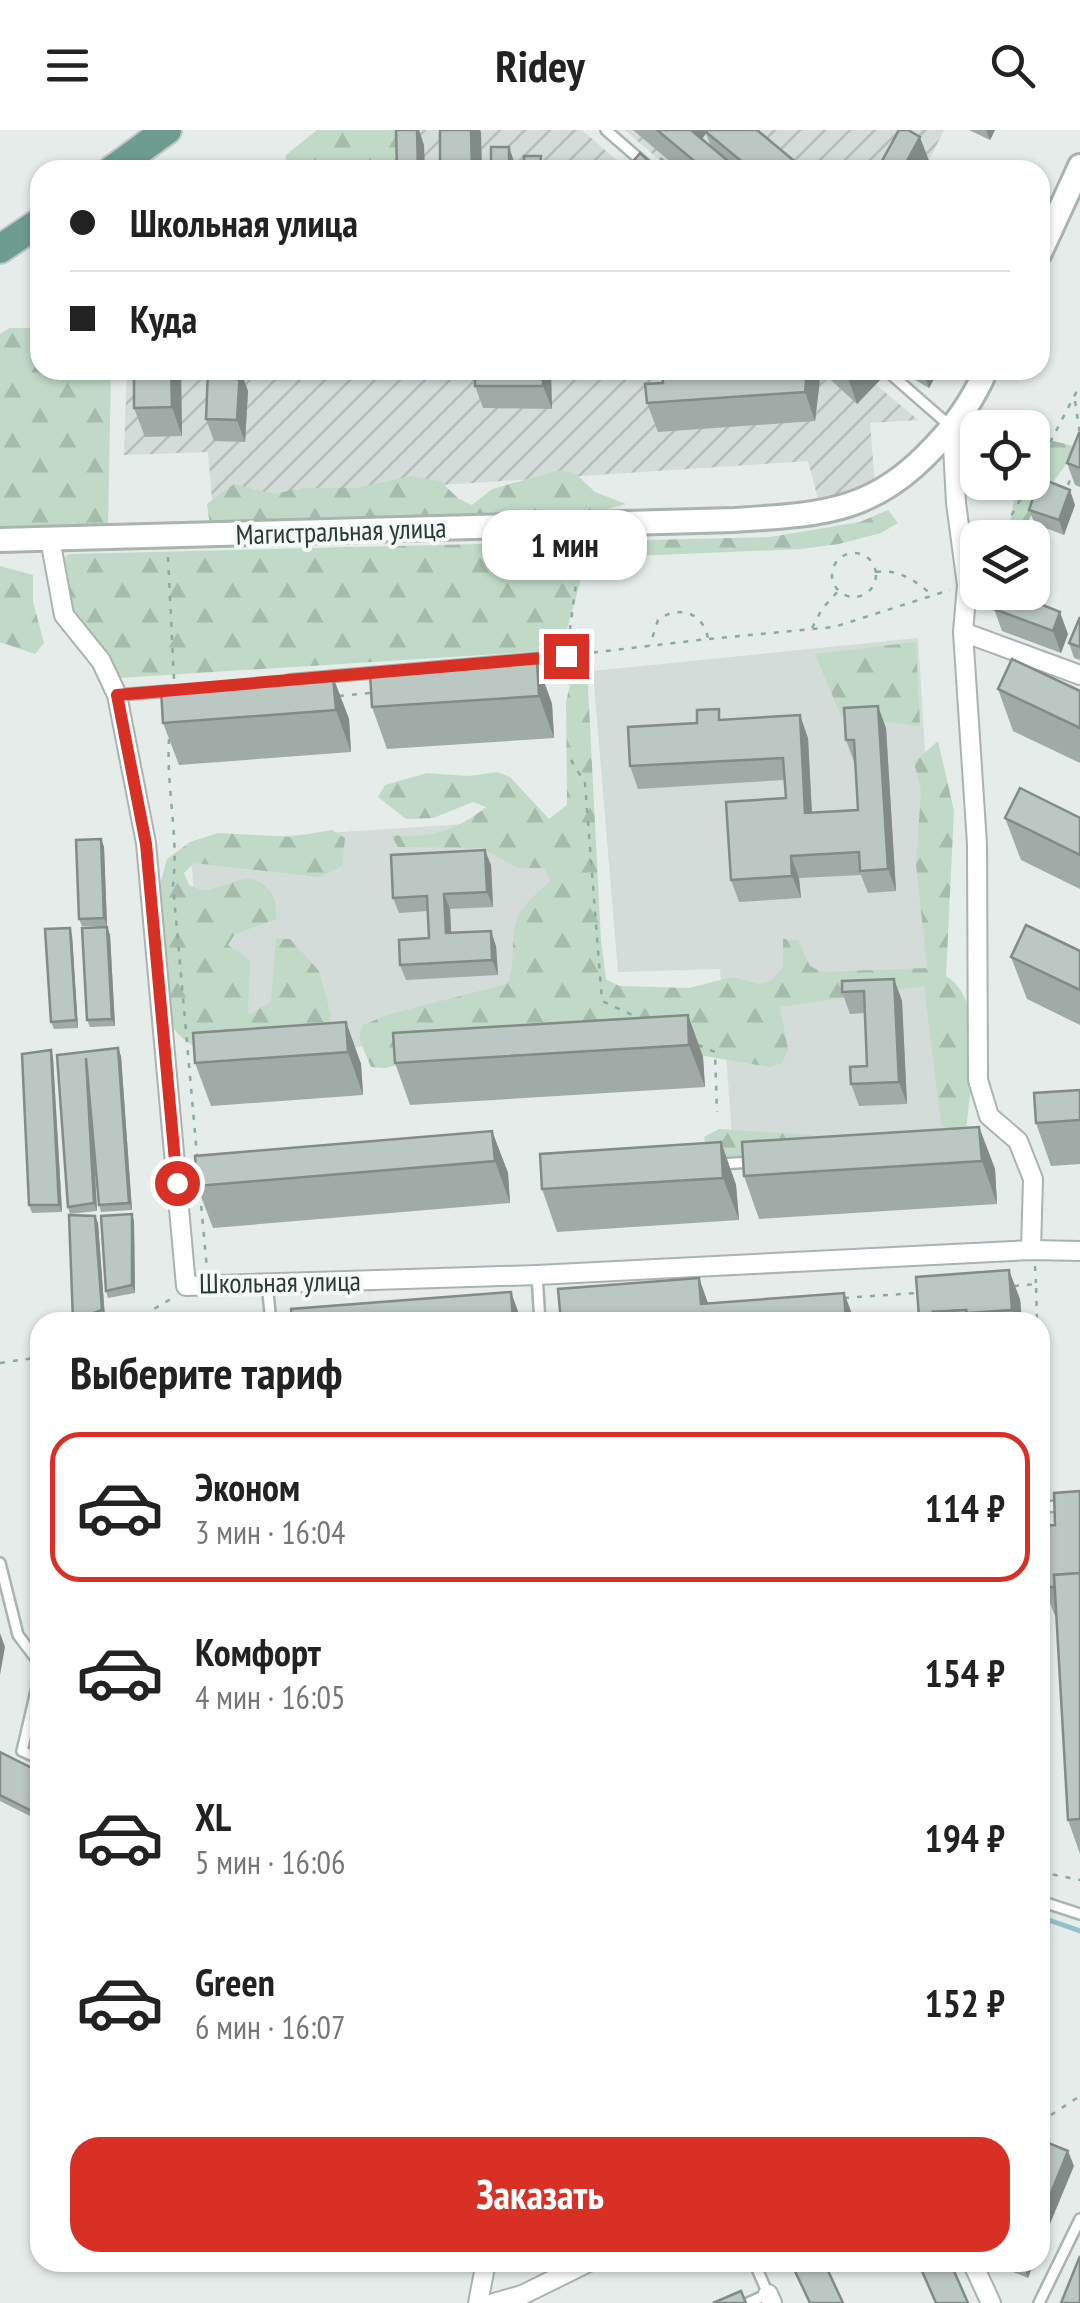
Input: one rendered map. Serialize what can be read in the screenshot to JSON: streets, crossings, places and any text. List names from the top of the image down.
{
  "streets": {
    "street": ["Магистральная улица", "Школьная улица"]
  },
  "crossings": [
    ["Магистральная улица", "Школьная улица"]
  ],
  "page": {
    "header": "Ridey",
    "banner": ["Школьная улица", "Куда"],
    "bubble": "1 мин",
    "heading": "Выберите тариф",
    "list": [
      {
        "name": "Эконом",
        "note": "3 мин · 16:04",
        "value": "114 ₽"
      },
      {
        "name": "Комфорт",
        "note": "4 мин · 16:05",
        "value": "154 ₽"
      },
      {
        "name": "XL",
        "note": "5 мин · 16:06",
        "value": "194 ₽"
      },
      {
        "name": "Green",
        "note": "6 мин · 16:07",
        "value": "152 ₽"
      }
    ],
    "buttons": "Заказать"
  }
}
